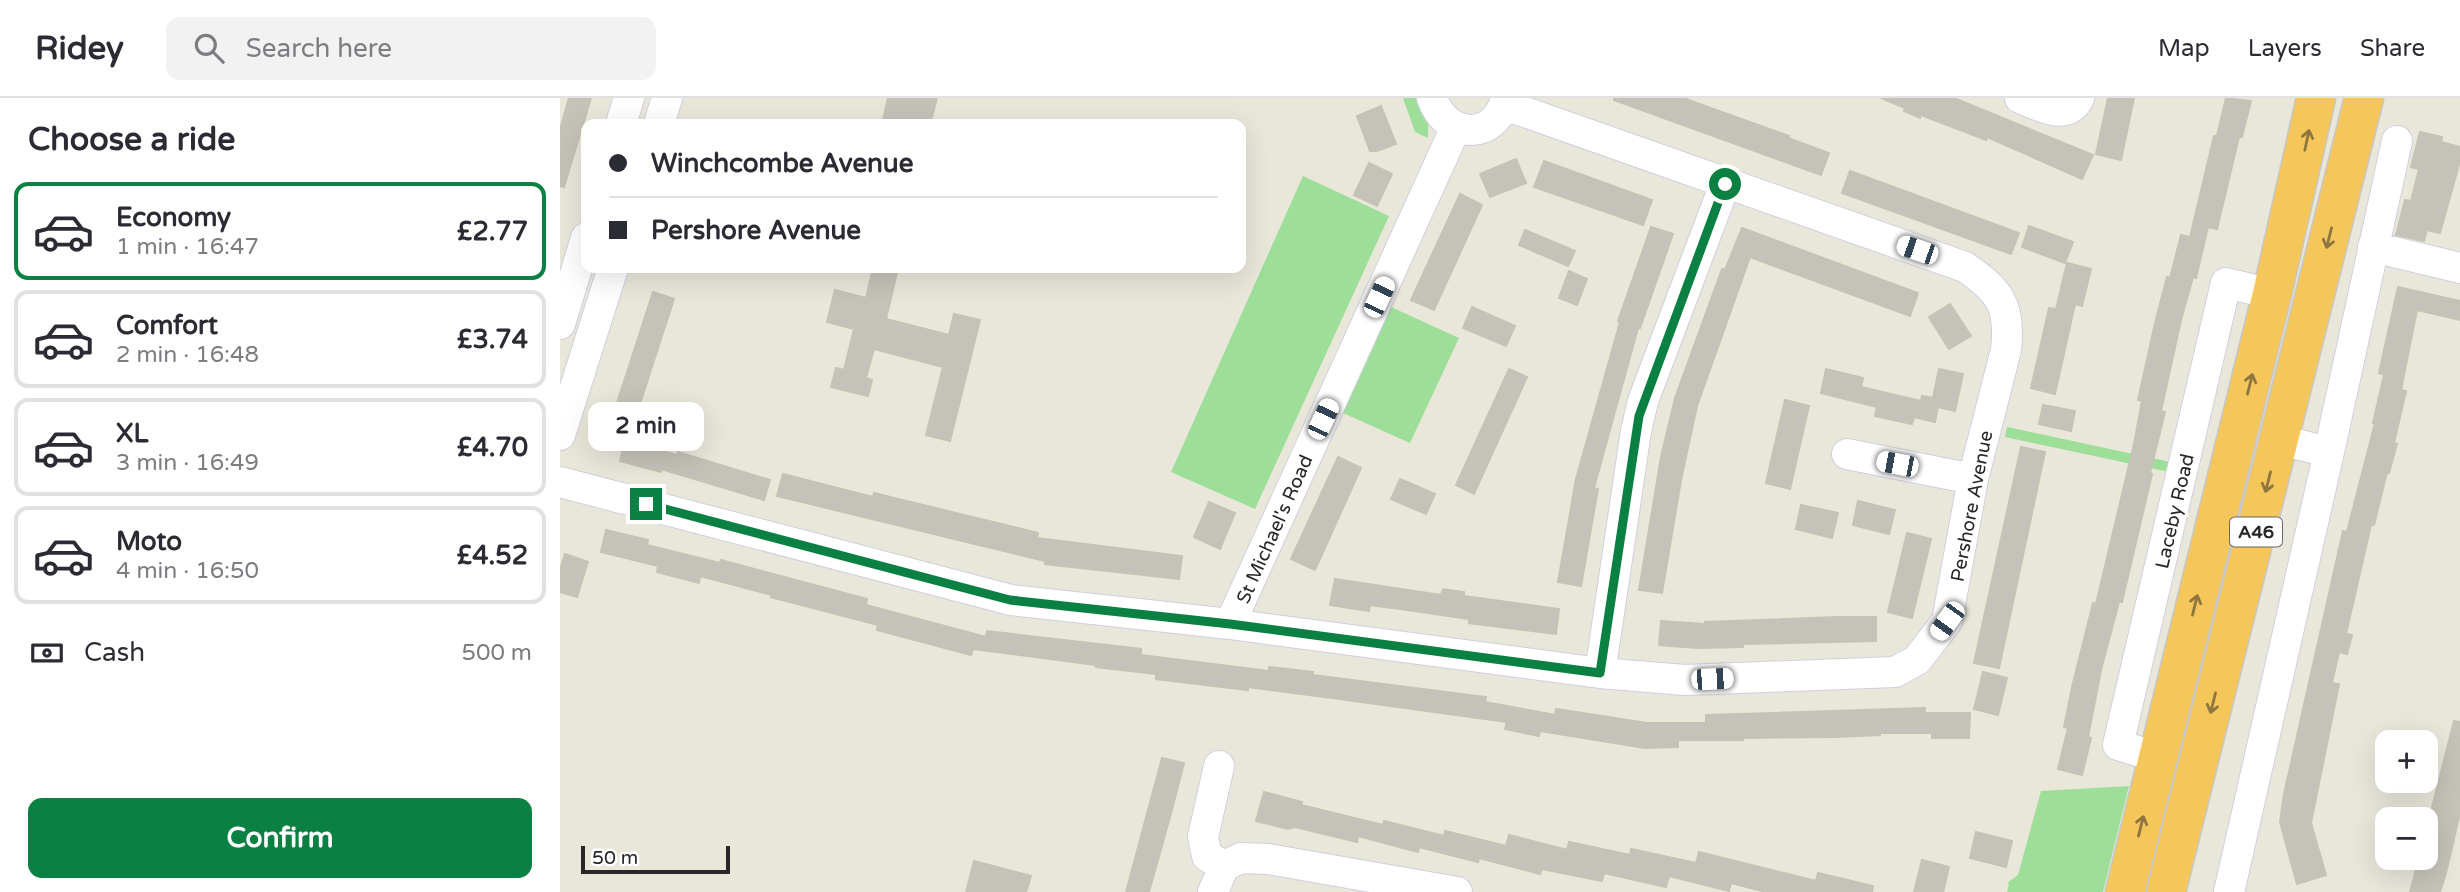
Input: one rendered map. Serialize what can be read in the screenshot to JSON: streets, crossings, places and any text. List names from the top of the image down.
{
  "streets": {
    "highway": ["A46"],
    "street": ["Pershore Avenue", "St Michael's Road"]
  },
  "crossings": [
    ["Pershore Avenue", "St Michael's Road"]
  ],
  "scale_bar": "50 m",
  "page": {
    "header": "Ridey",
    "search": "Search here",
    "nav": ["Map", "Layers", "Share"],
    "heading": "Choose a ride",
    "banner": ["Winchcombe Avenue", "Pershore Avenue"],
    "list": [
      {
        "name": "Economy",
        "note": "1 min · 16:47",
        "value": "£2.77"
      },
      {
        "name": "Comfort",
        "note": "2 min · 16:48",
        "value": "£3.74"
      },
      {
        "name": "XL",
        "note": "3 min · 16:49",
        "value": "£4.70"
      },
      {
        "name": "Moto",
        "note": "4 min · 16:50",
        "value": "£4.52"
      }
    ],
    "bubble": "2 min",
    "pay": ["Cash", "500 m"],
    "map_buttons": ["+", "−"],
    "buttons": "Confirm",
    "scale": "50 m"
  }
}
